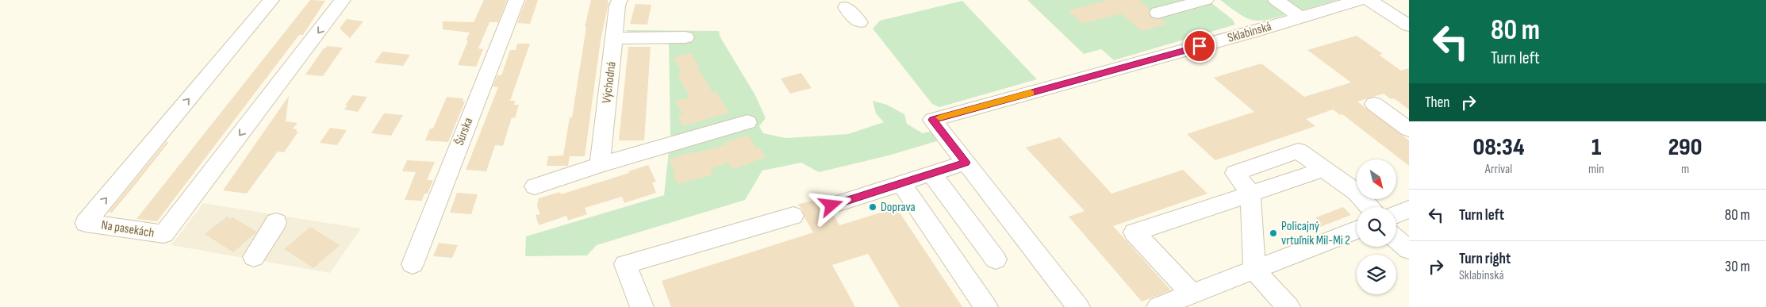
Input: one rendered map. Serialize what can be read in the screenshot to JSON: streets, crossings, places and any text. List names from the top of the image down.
{
  "streets": {
    "street": [
      "Sklabinská",
      "Východná",
      "Šúrska",
      "Na pasekách"
    ]
  },
  "places": ["Doprava", "Policajný vrtuľník Mil-Mi 2"],
  "north": "bottom right",
  "page": {
    "turn": ["80 m", "Turn left"],
    "then": "Then",
    "eta": [
      "08:34",
      "Arrival",
      "1",
      "min",
      "290",
      "m"
    ],
    "list": [
      {
        "name": "Turn left",
        "value": "80 m"
      },
      {
        "name": "Turn right",
        "note": "Sklabinská",
        "value": "30 m"
      }
    ]
  }
}
